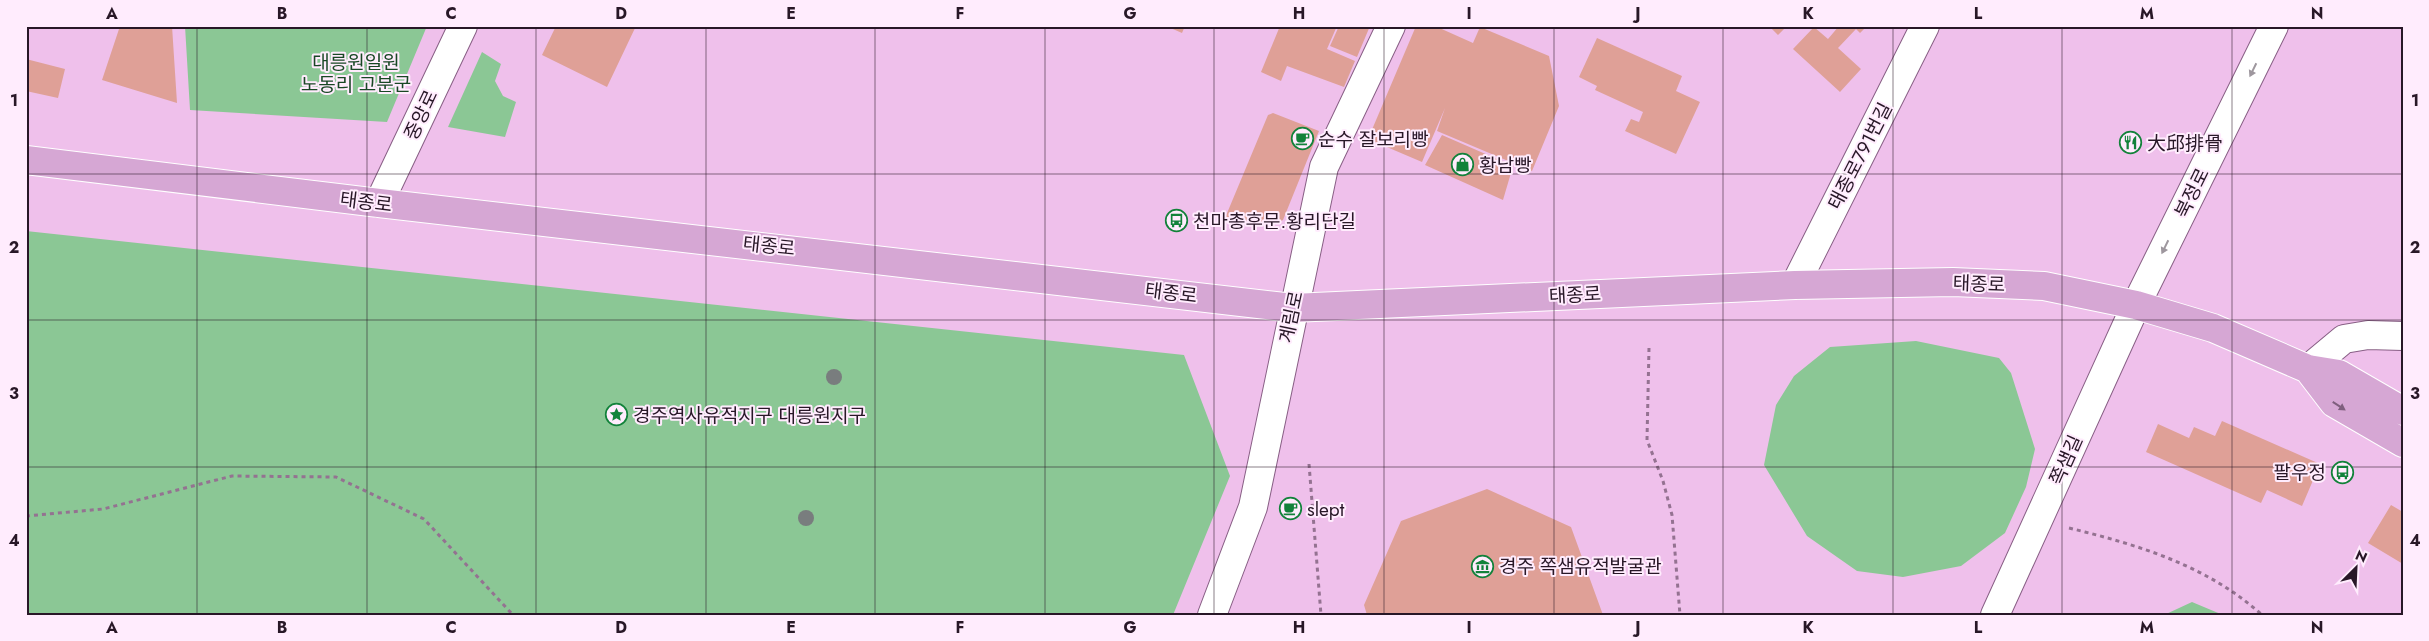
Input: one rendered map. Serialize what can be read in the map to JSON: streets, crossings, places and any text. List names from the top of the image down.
{
  "streets": {
    "main road": ["태종로"],
    "street": [
      "중앙로",
      "태종로791번길",
      "북정로",
      "계림로",
      "쪽샘길"
    ]
  },
  "crossings": [
    ["중앙로", "태종로"],
    ["태종로791번길", "태종로"],
    ["북정로", "태종로"],
    ["북정로", "쪽샘길"],
    ["태종로", "계림로"],
    ["태종로", "쪽샘길"]
  ],
  "one_way": ["북정로"],
  "parks": ["대릉원일원 노동리 고분군"],
  "places": {
    "cafe": ["순수 잘보리빵", "slept"],
    "restaurant": ["大邱排骨"],
    "shop": ["황남빵"],
    "bus stop": ["천마총후문.황리단길", "팔우정"],
    "place": ["경주역사유적지구 대릉원지구"],
    "museum": ["경주 쪽샘유적발굴관"]
  },
  "north": "top right",
  "grid": {
    "columns": [
      "A",
      "B",
      "C",
      "D",
      "E",
      "F",
      "G",
      "H",
      "I",
      "J",
      "K",
      "L",
      "M",
      "N"
    ],
    "rows": [
      "1",
      "2",
      "3",
      "4"
    ]
  }
}
